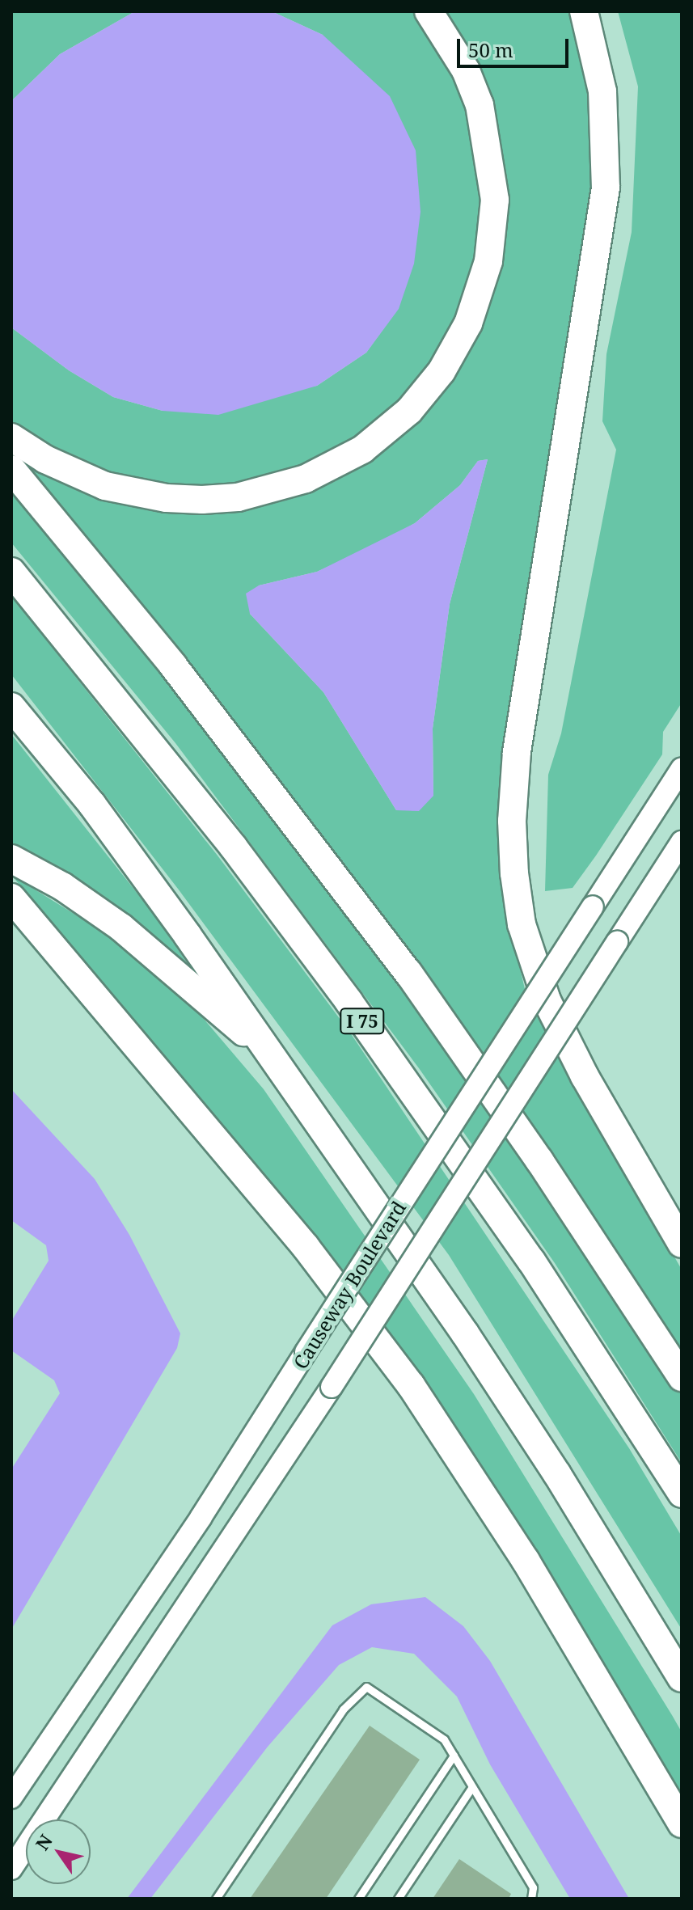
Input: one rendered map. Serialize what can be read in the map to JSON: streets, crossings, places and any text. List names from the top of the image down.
{
  "streets": {
    "highway": ["I 75"],
    "main road": ["Causeway Boulevard"]
  },
  "scale_bar": "50 m",
  "north": "top left"
}
